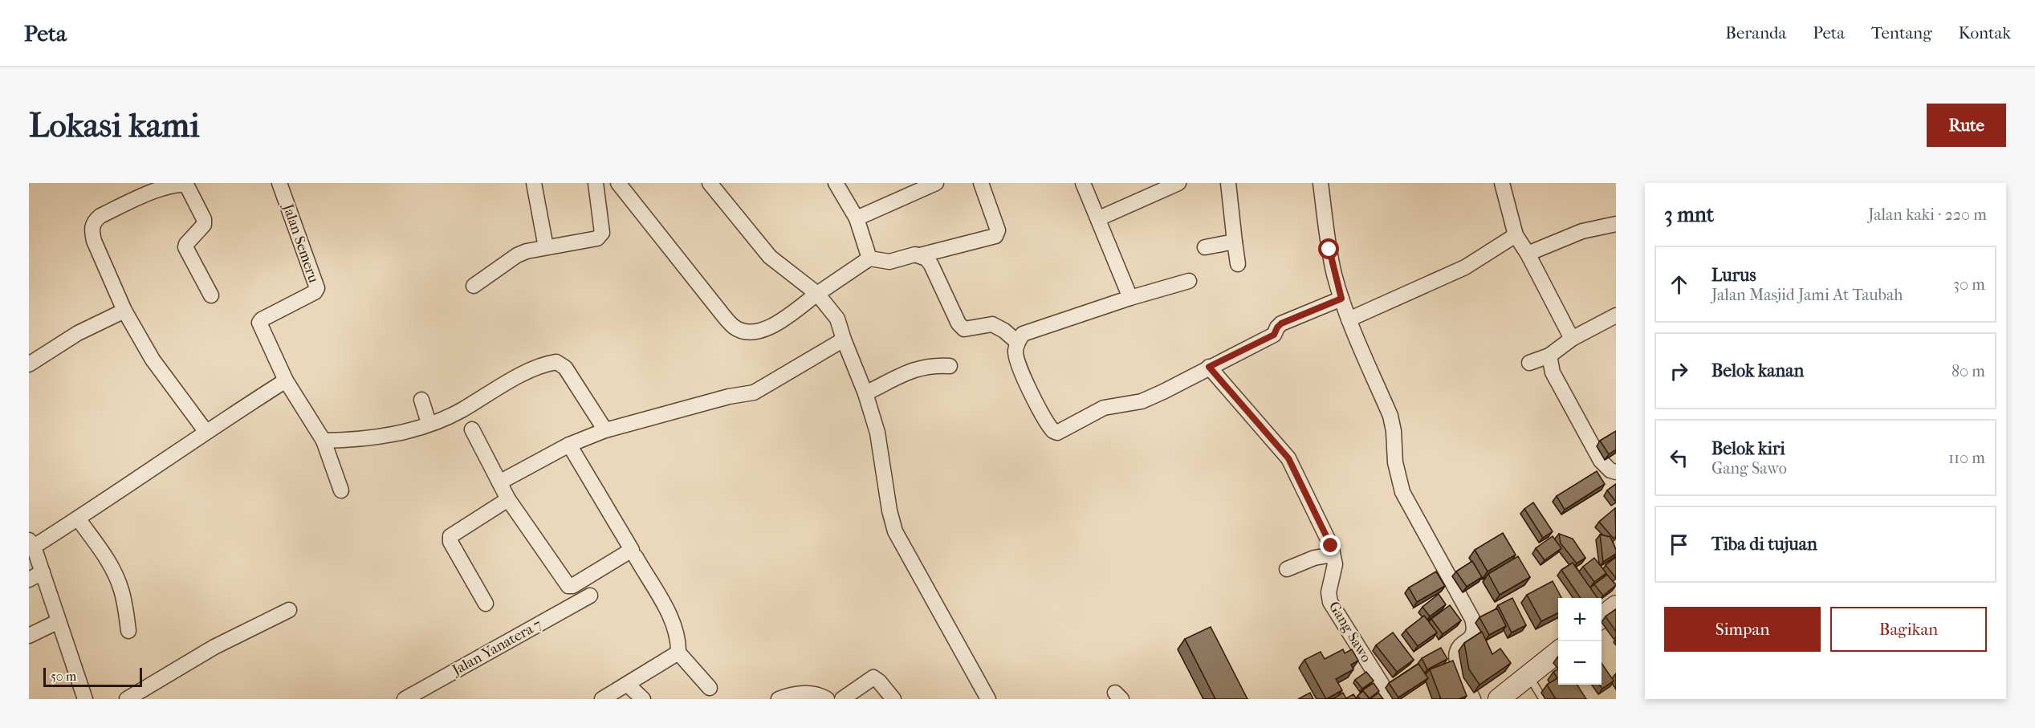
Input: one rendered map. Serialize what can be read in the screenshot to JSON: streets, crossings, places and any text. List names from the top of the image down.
{
  "streets": {
    "street": ["Jalan Semeru", "Gang Sawo", "Jalan Yanatera 7"]
  },
  "scale_bar": "50 m",
  "page": {
    "header": "Peta",
    "nav": [
      "Beranda",
      "Peta",
      "Tentang",
      "Kontak"
    ],
    "buttons": [
      "Rute",
      ["Simpan", "Bagikan"]
    ],
    "title": "Lokasi kami",
    "heading": ["3 mnt", "Jalan kaki · 220 m"],
    "list": [
      ["Lurus", "Jalan Masjid Jami At Taubah", "30 m"],
      ["Belok kanan", "80 m"],
      ["Belok kiri", "Gang Sawo", "110 m"],
      "Tiba di tujuan"
    ],
    "map_buttons": ["+", "−"],
    "scale": "50 m"
  }
}
